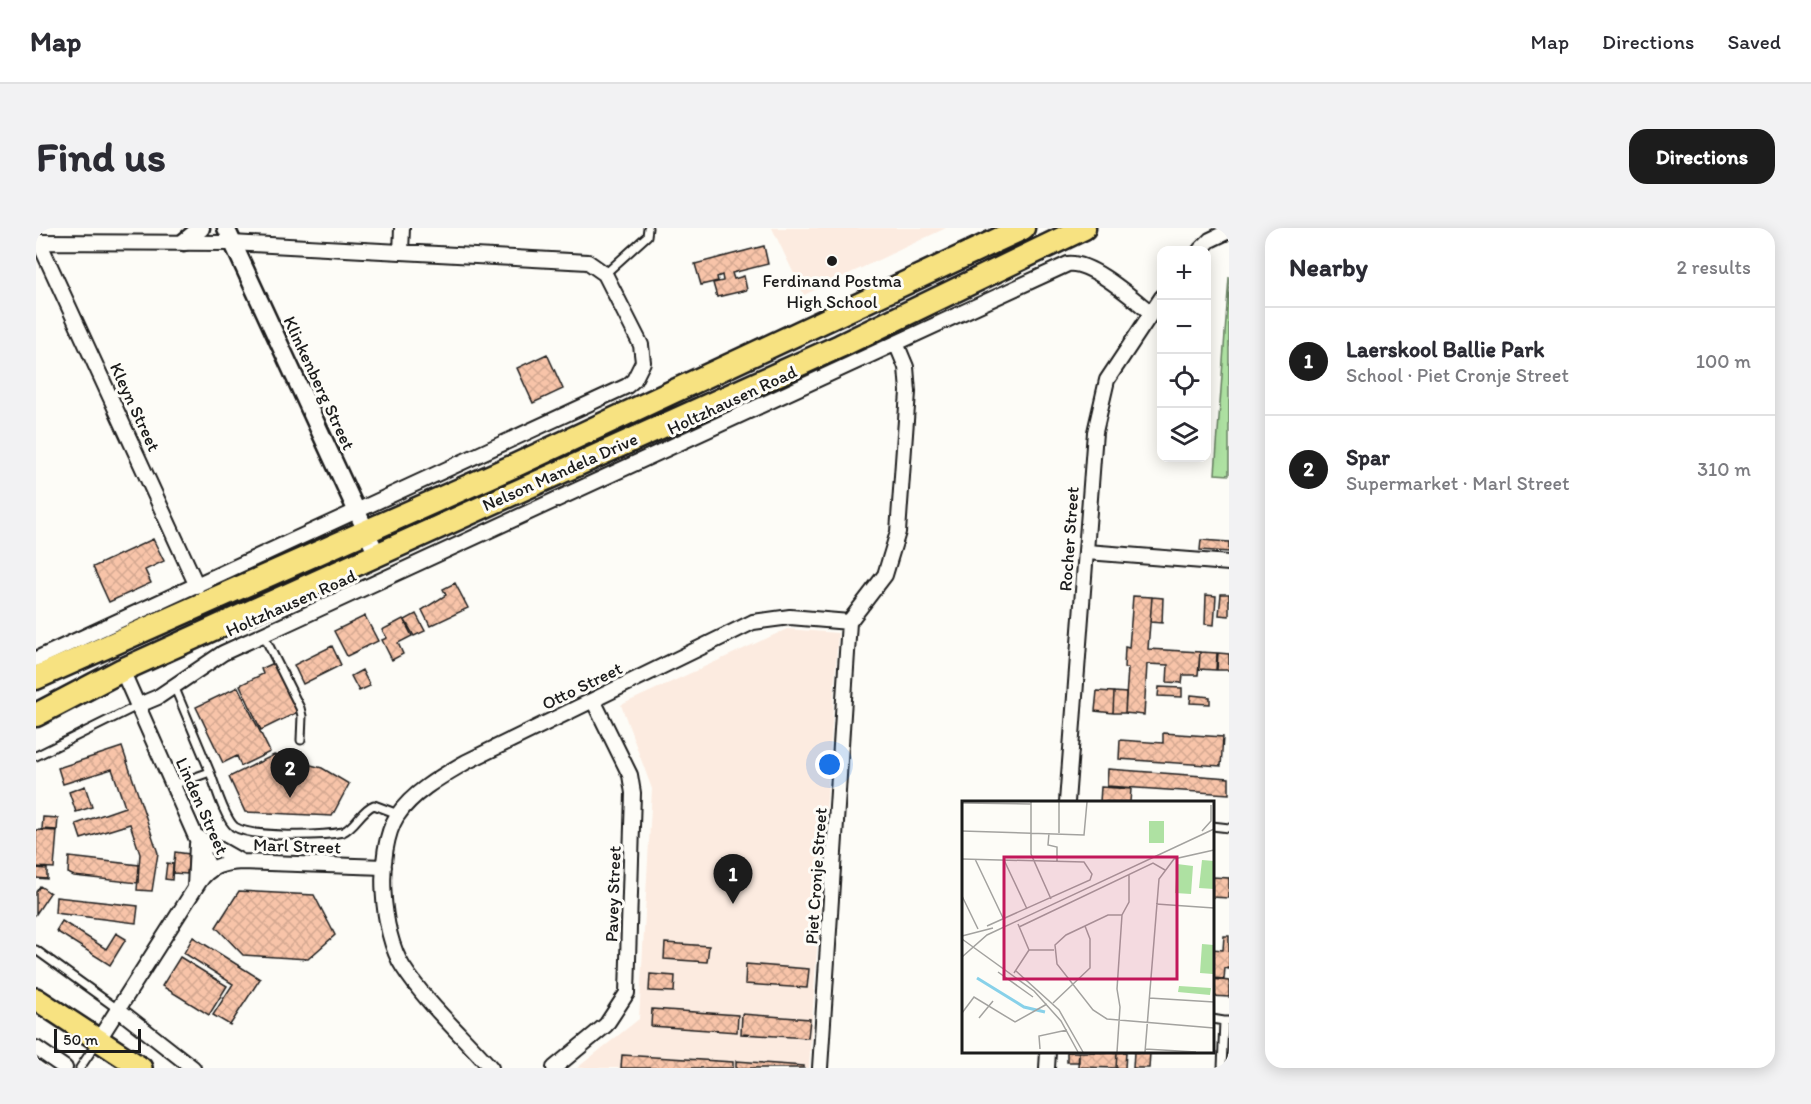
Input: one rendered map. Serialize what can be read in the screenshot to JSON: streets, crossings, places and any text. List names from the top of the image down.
{
  "streets": {
    "highway": ["Nelson Mandela Drive"],
    "street": [
      "Klinkenberg Street",
      "Holtzhausen Road",
      "Kleyn Street",
      "Rocher Street",
      "Otto Street",
      "Linden Street",
      "Marl Street",
      "Piet Cronje Street",
      "Pavey Street"
    ]
  },
  "crossings": [
    ["Klinkenberg Street", "Nelson Mandela Drive"],
    ["Holtzhausen Road", "Rocher Street"],
    ["Holtzhausen Road", "Linden Street"],
    ["Nelson Mandela Drive", "Linden Street"],
    ["Otto Street", "Marl Street"],
    ["Otto Street", "Piet Cronje Street"],
    ["Otto Street", "Pavey Street"],
    ["Linden Street", "Marl Street"]
  ],
  "places": ["Ferdinand Postma High School"],
  "scale_bar": "50 m",
  "page": {
    "header": "Map",
    "nav": ["Map", "Directions", "Saved"],
    "buttons": "Directions",
    "title": "Find us",
    "heading": ["Nearby", "2 results"],
    "map_buttons": ["+", "−"],
    "list": [
      {
        "mark": "1",
        "name": "Laerskool Ballie Park",
        "note": "School · Piet Cronje Street",
        "value": "100 m"
      },
      {
        "mark": "2",
        "name": "Spar",
        "note": "Supermarket · Marl Street",
        "value": "310 m"
      }
    ],
    "pins": ["2", "1"],
    "scale": "50 m"
  }
}
